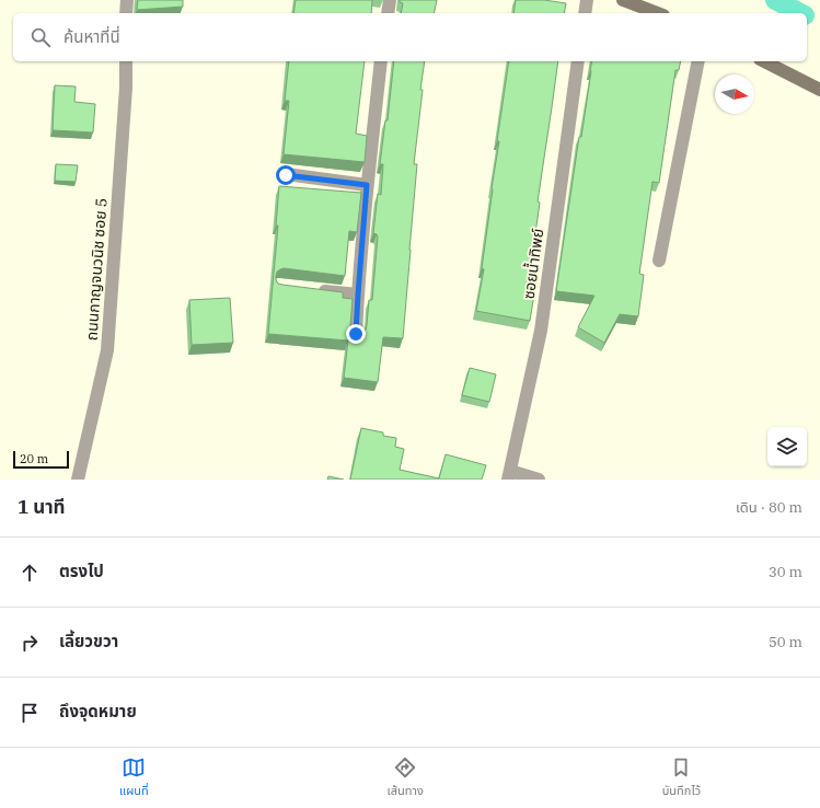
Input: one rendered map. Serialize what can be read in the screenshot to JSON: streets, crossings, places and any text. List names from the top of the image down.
{
  "streets": {
    "street": ["ซอยน้ำทิพย์", "ถนนกาญจนวนิช ซอย 5"]
  },
  "scale_bar": "20 m",
  "north": "right",
  "page": {
    "search": "ค้นหาที่นี่",
    "scale": "20 m",
    "heading": ["1 นาที", "เดิน · 80 m"],
    "list": [
      ["ตรงไป", "30 m"],
      ["เลี้ยวขวา", "50 m"],
      "ถึงจุดหมาย"
    ],
    "nav": ["แผนที่", "เส้นทาง", "บันทึกไว้"]
  }
}
